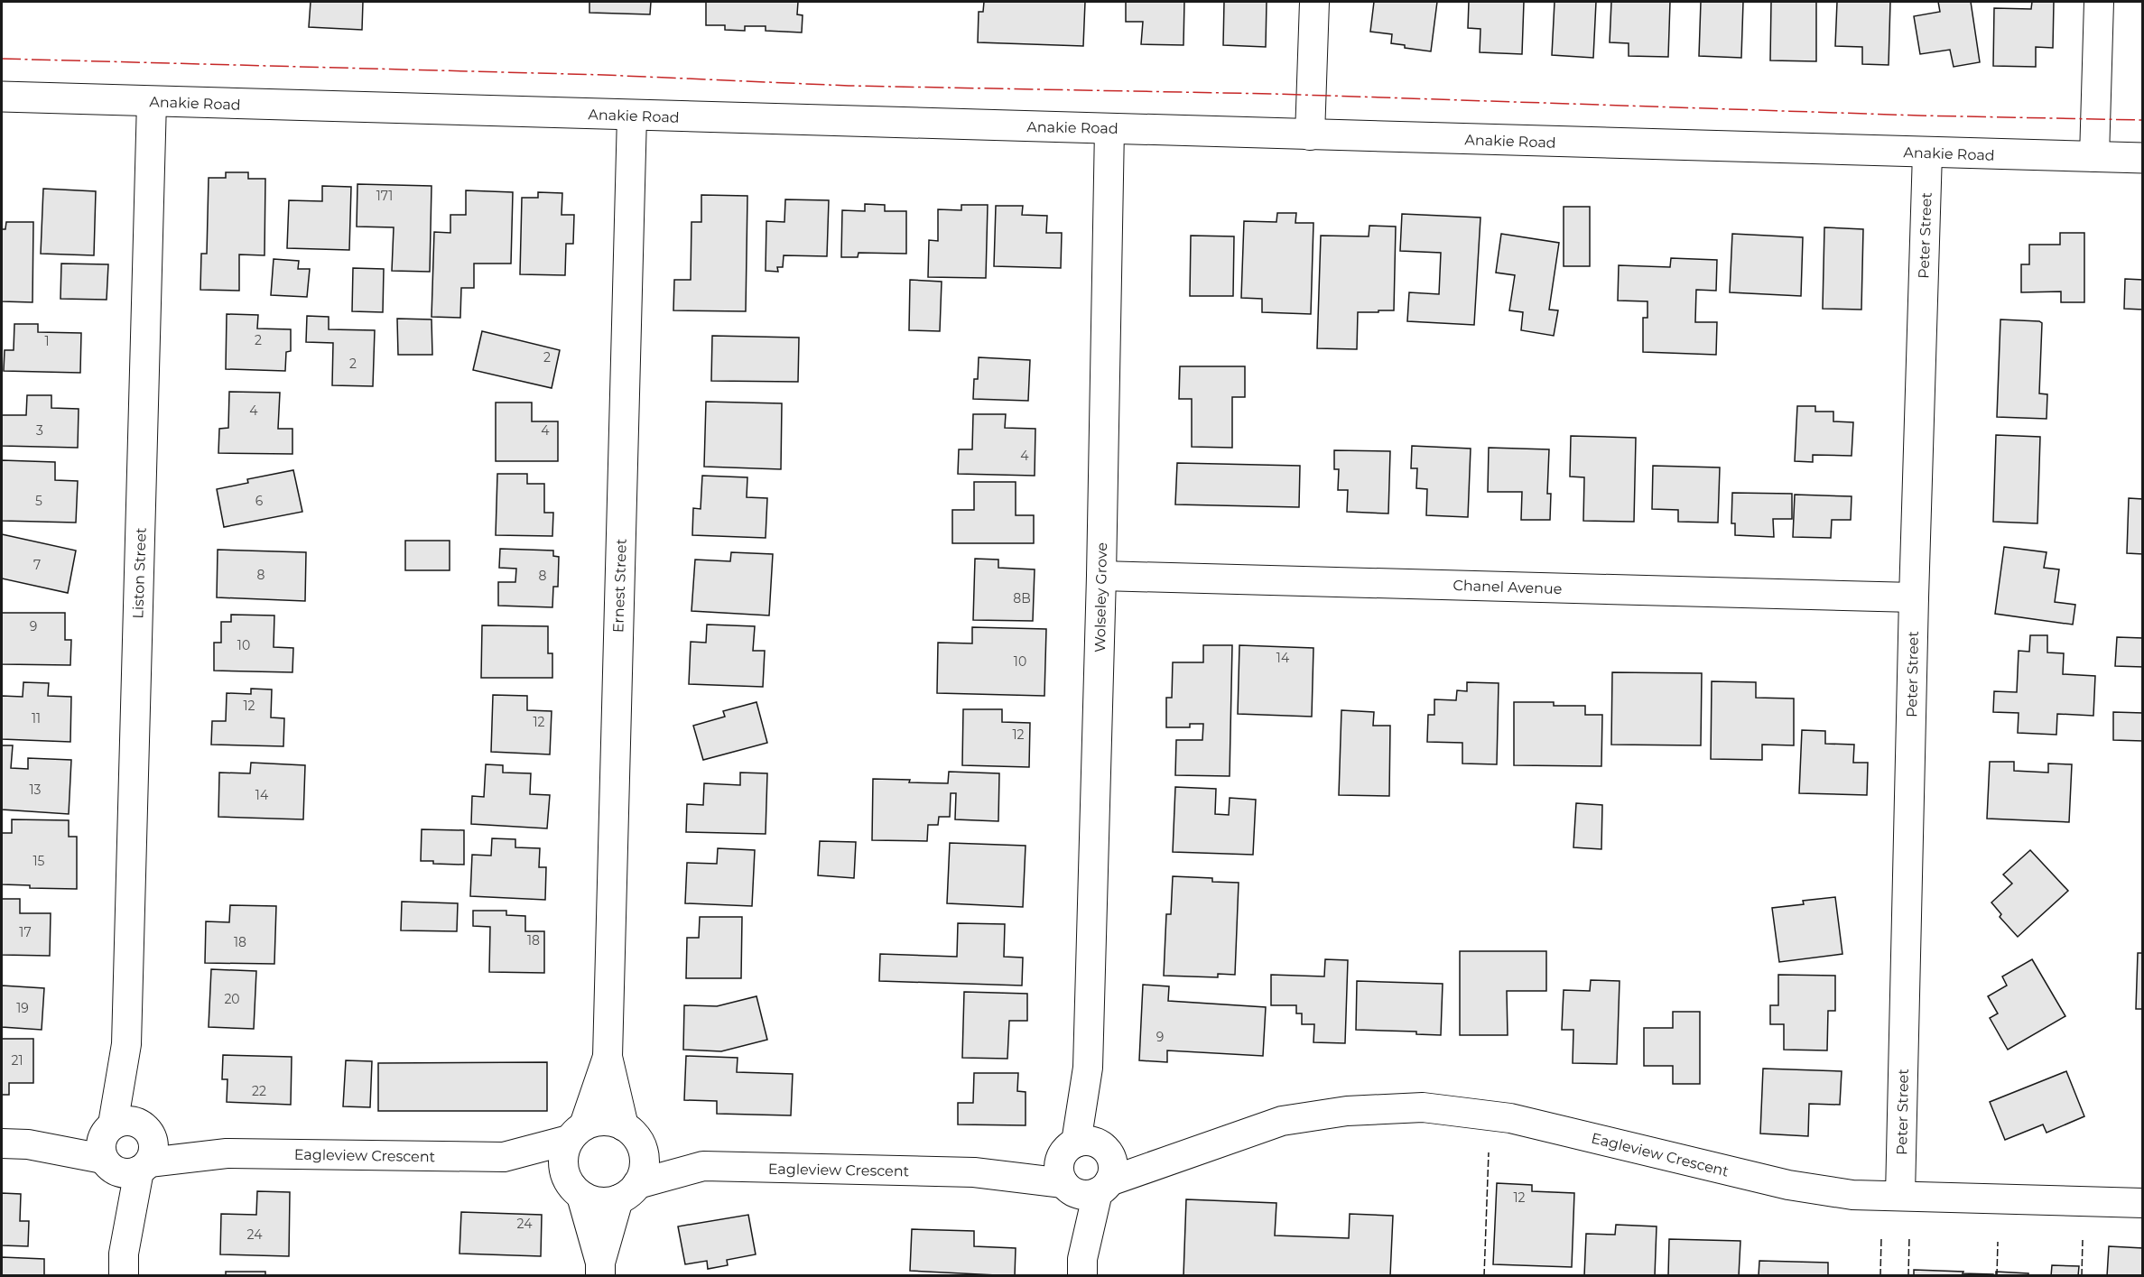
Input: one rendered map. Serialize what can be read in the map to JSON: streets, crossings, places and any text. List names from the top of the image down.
{
  "streets": {
    "main road": ["Anakie Road"],
    "street": [
      "Peter Street",
      "Liston Street",
      "Ernest Street",
      "Chanel Avenue",
      "Wolseley Grove",
      "Eagleview Crescent"
    ]
  },
  "crossings": [
    ["Anakie Road", "Peter Street"],
    ["Anakie Road", "Liston Street"],
    ["Anakie Road", "Ernest Street"],
    ["Anakie Road", "Wolseley Grove"],
    ["Peter Street", "Chanel Avenue"],
    ["Peter Street", "Eagleview Crescent"],
    ["Liston Street", "Eagleview Crescent"],
    ["Ernest Street", "Eagleview Crescent"],
    ["Chanel Avenue", "Wolseley Grove"],
    ["Wolseley Grove", "Eagleview Crescent"]
  ],
  "house_numbers": [
    "171",
    "2",
    "1",
    "2",
    "2",
    "4",
    "3",
    "4",
    "4",
    "5",
    "6",
    "7",
    "8",
    "8",
    "8B",
    "9",
    "10",
    "14",
    "10",
    "12",
    "11",
    "12",
    "12",
    "13",
    "14",
    "15",
    "17",
    "18",
    "18",
    "20",
    "19",
    "9",
    "21",
    "22",
    "12",
    "24",
    "24"
  ]
}
